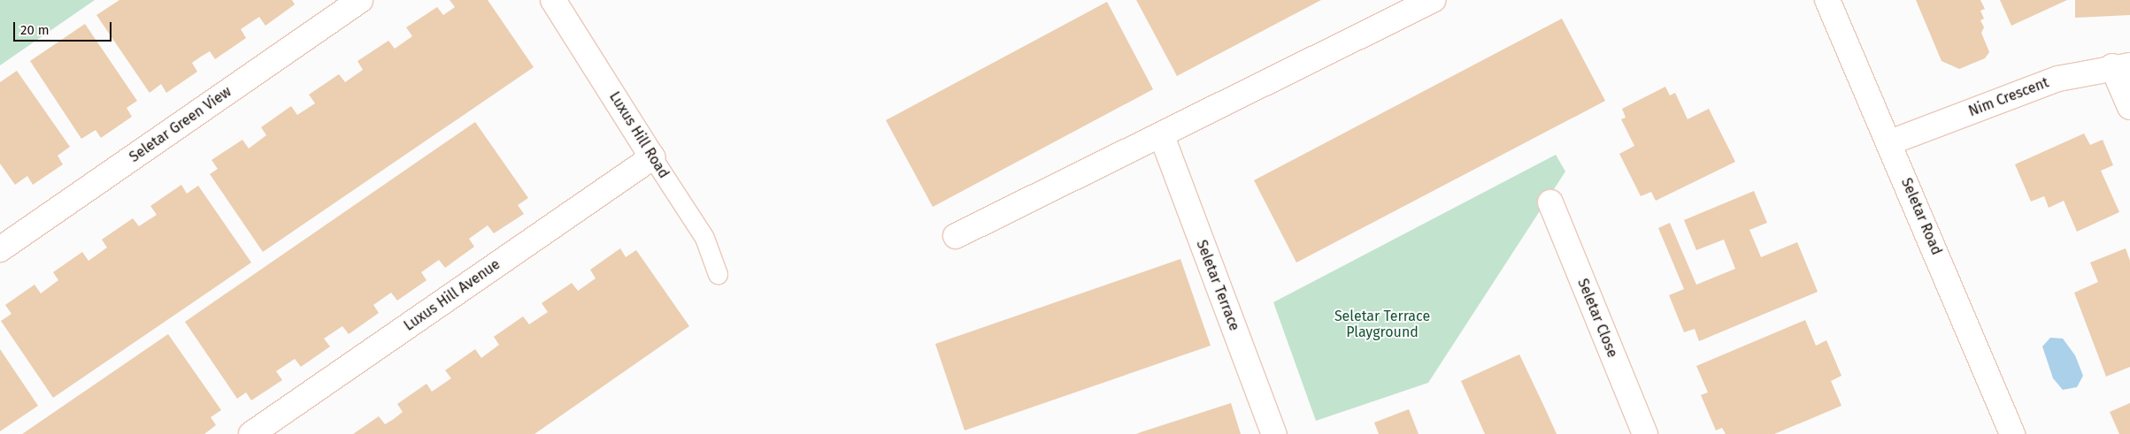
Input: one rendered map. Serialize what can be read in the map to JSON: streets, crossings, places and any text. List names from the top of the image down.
{
  "streets": {
    "street": [
      "Nim Crescent",
      "Seletar Green View",
      "Luxus Hill Road",
      "Seletar Road",
      "Seletar Terrace",
      "Luxus Hill Avenue",
      "Seletar Close"
    ]
  },
  "crossings": [
    ["Nim Crescent", "Seletar Road"],
    ["Luxus Hill Road", "Luxus Hill Avenue"]
  ],
  "parks": ["Seletar Terrace Playground"],
  "scale_bar": "20 m"
}
